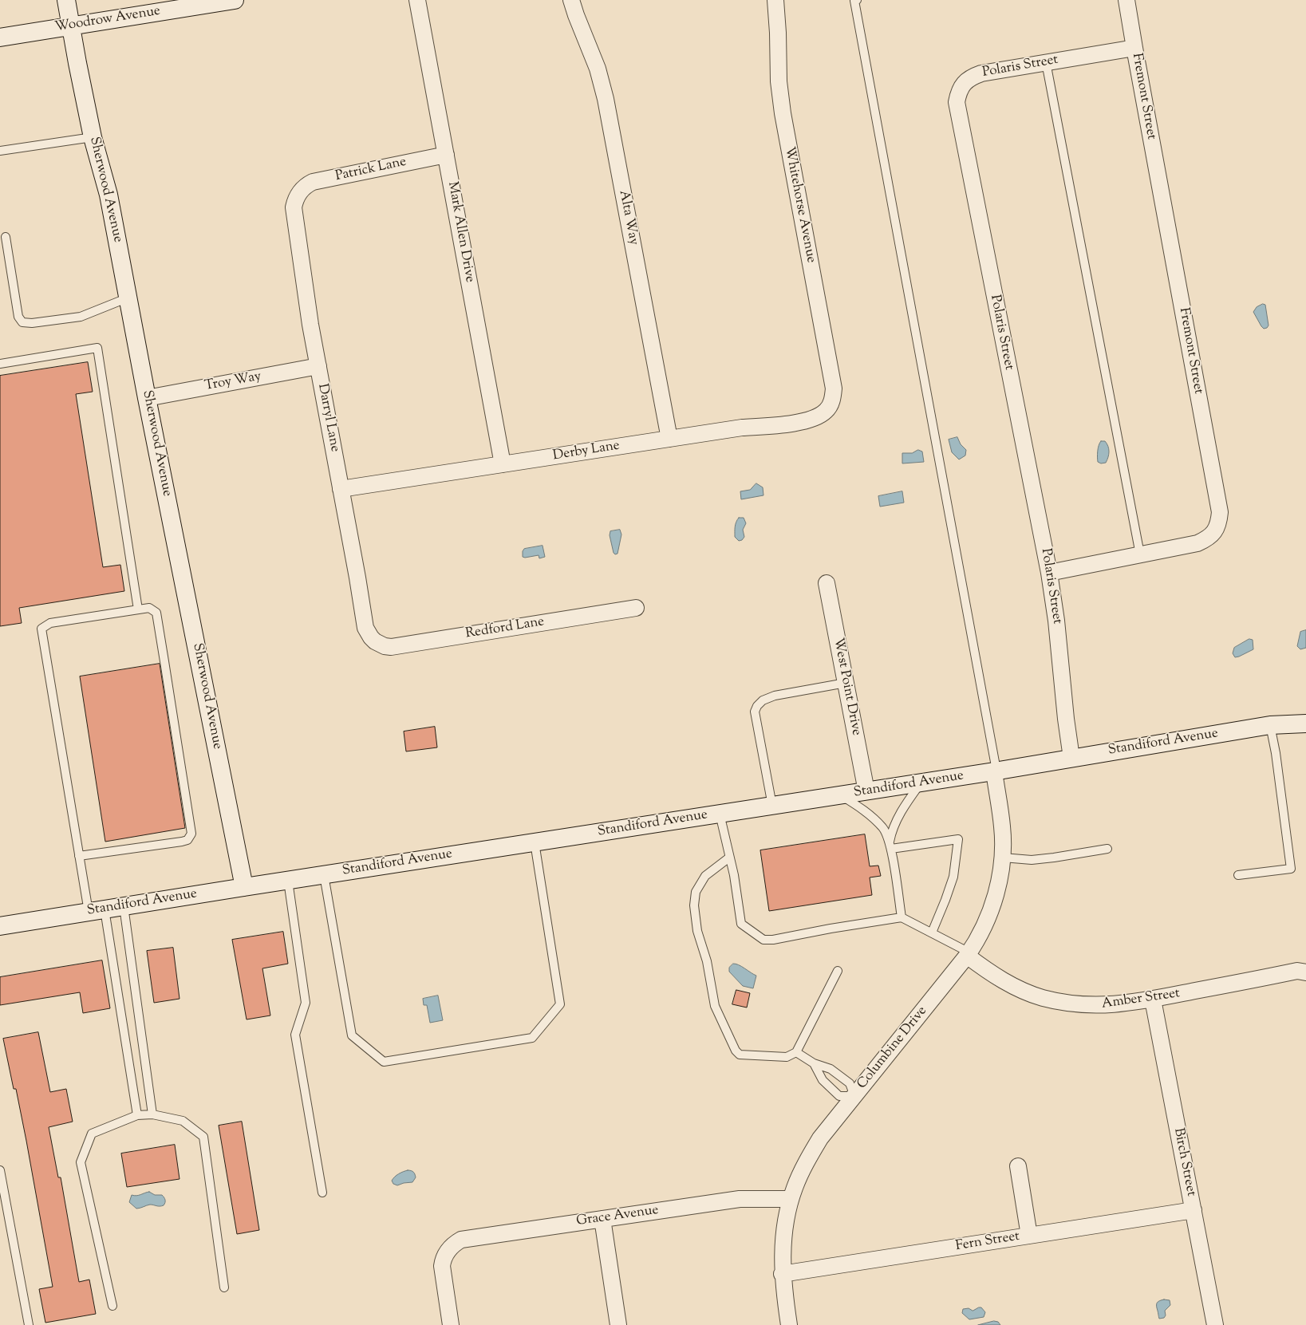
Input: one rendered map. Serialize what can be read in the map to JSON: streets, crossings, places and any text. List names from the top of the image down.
{
  "streets": {
    "main road": ["Woodrow Avenue", "Sherwood Avenue", "Standiford Avenue"],
    "street": [
      "Polaris Street",
      "Fremont Street",
      "Patrick Lane",
      "Whitehorse Avenue",
      "Alta Way",
      "Mark Allen Drive",
      "Troy Way",
      "Darryl Lane",
      "Derby Lane",
      "Redford Lane",
      "West Point Drive",
      "Amber Street",
      "Columbine Drive",
      "Birch Street",
      "Grace Avenue",
      "Fern Street"
    ]
  },
  "crossings": [
    ["Woodrow Avenue", "Sherwood Avenue"],
    ["Polaris Street", "Fremont Street"],
    ["Polaris Street", "Standiford Avenue"],
    ["Patrick Lane", "Mark Allen Drive"],
    ["Patrick Lane", "Darryl Lane"],
    ["Sherwood Avenue", "Troy Way"],
    ["Sherwood Avenue", "Standiford Avenue"],
    ["Whitehorse Avenue", "Derby Lane"],
    ["Alta Way", "Derby Lane"],
    ["Mark Allen Drive", "Derby Lane"],
    ["Troy Way", "Darryl Lane"],
    ["Darryl Lane", "Derby Lane"],
    ["Darryl Lane", "Redford Lane"],
    ["West Point Drive", "Standiford Avenue"],
    ["Standiford Avenue", "Columbine Drive"],
    ["Amber Street", "Columbine Drive"],
    ["Amber Street", "Birch Street"],
    ["Columbine Drive", "Grace Avenue"],
    ["Columbine Drive", "Fern Street"],
    ["Birch Street", "Fern Street"]
  ]
}
